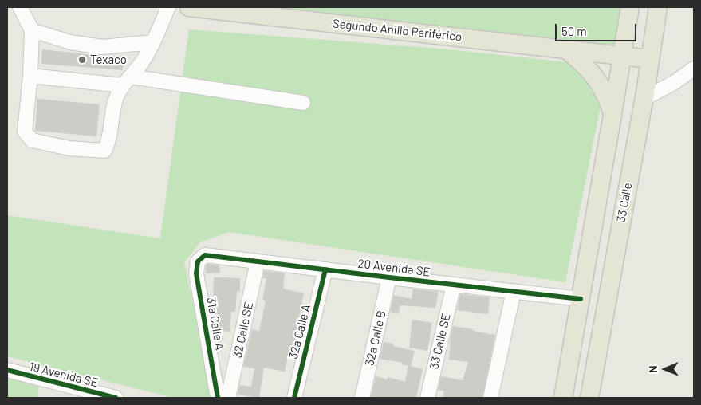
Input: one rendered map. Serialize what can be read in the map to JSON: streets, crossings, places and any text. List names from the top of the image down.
{
  "streets": {
    "main road": ["Segundo Anillo Periférico", "33 Calle"],
    "street": [
      "20 Avenida SE",
      "31a Calle A",
      "32 Calle SE",
      "32a Calle A",
      "32a Calle B",
      "33 Calle SE",
      "19 Avenida SE"
    ]
  },
  "crossings": [
    ["Segundo Anillo Periférico", "33 Calle"],
    ["20 Avenida SE", "31a Calle A"],
    ["20 Avenida SE", "32 Calle SE"],
    ["20 Avenida SE", "32a Calle A"],
    ["20 Avenida SE", "32a Calle B"],
    ["20 Avenida SE", "33 Calle SE"]
  ],
  "places": ["Texaco"],
  "scale_bar": "50 m",
  "north": "left"
}
